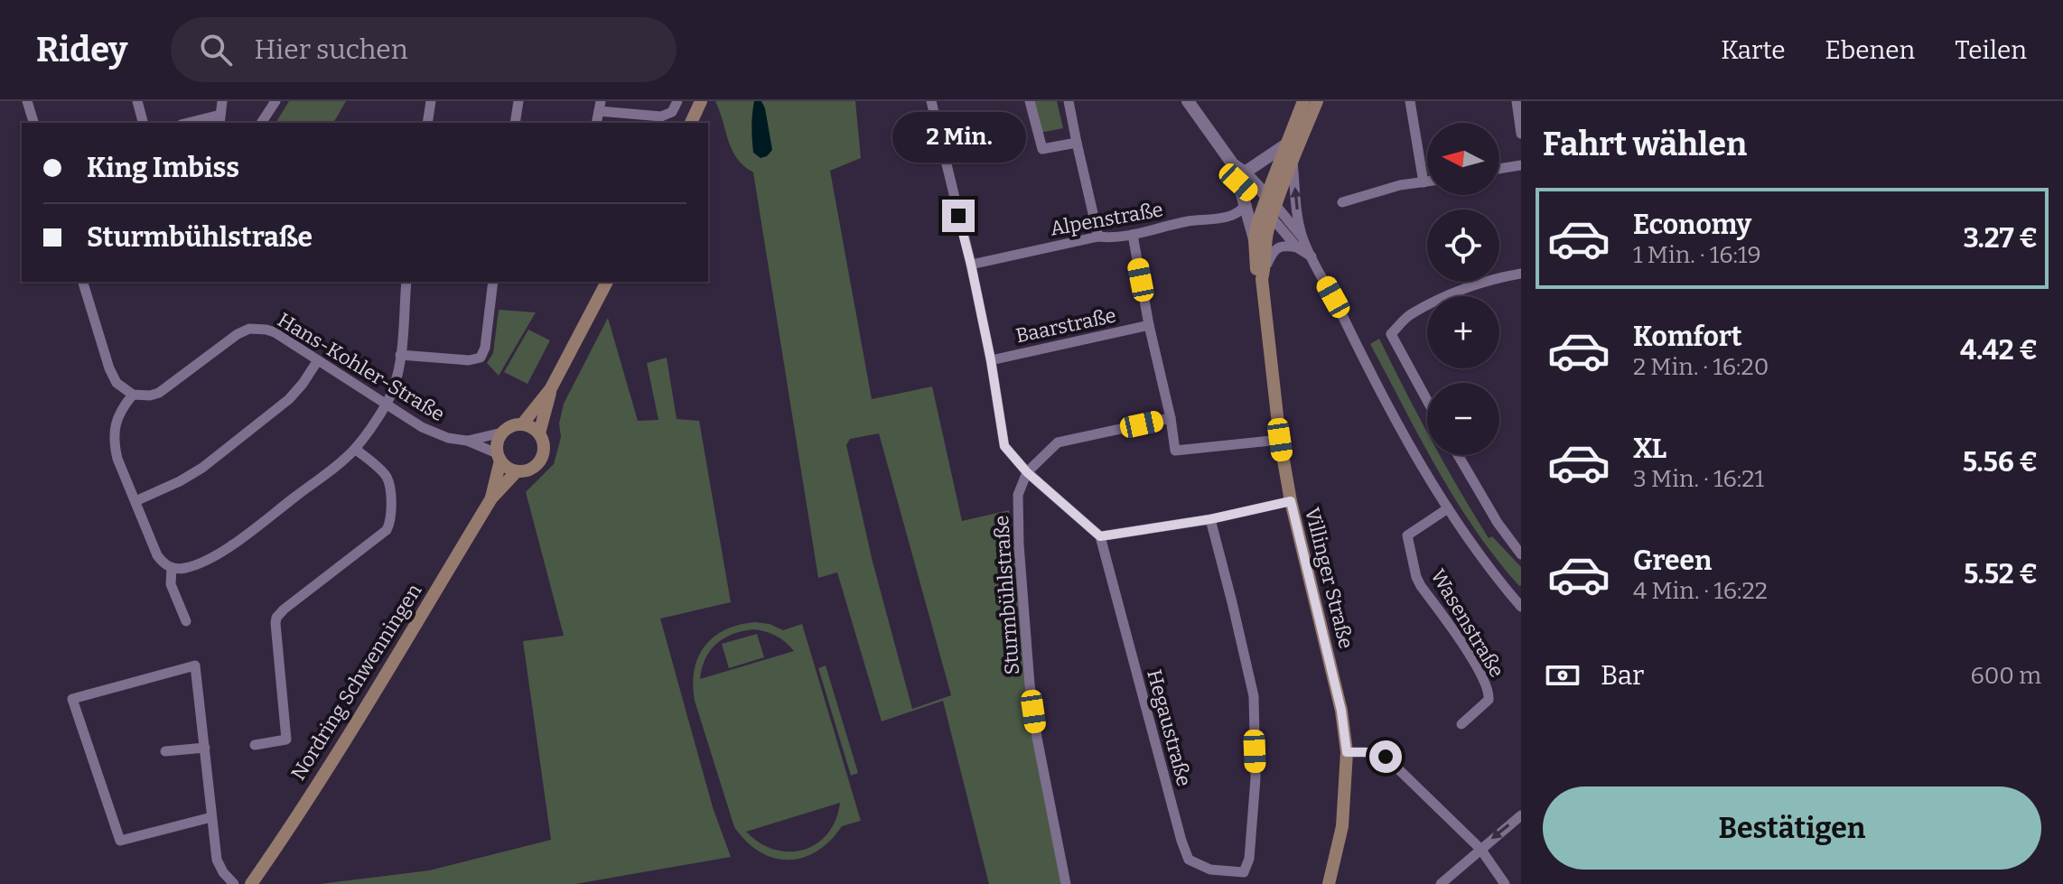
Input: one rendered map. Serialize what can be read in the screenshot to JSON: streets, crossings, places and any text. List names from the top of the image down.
{
  "streets": {
    "main road": ["Villinger Straße", "Nordring Schwenningen"],
    "street": [
      "Alpenstraße",
      "Baarstraße",
      "Hans-Kohler-Straße",
      "Sturmbühlstraße",
      "Wasenstraße",
      "Hegaustraße"
    ]
  },
  "crossings": [
    ["Hans-Kohler-Straße", "Nordring Schwenningen"]
  ],
  "north": "left",
  "page": {
    "header": "Ridey",
    "search": "Hier suchen",
    "nav": ["Karte", "Ebenen", "Teilen"],
    "heading": "Fahrt wählen",
    "bubble": "2 Min.",
    "map_buttons": ["+", "−"],
    "banner": ["King Imbiss", "Sturmbühlstraße"],
    "list": [
      {
        "name": "Economy",
        "note": "1 Min. · 16:19",
        "value": "3.27 €"
      },
      {
        "name": "Komfort",
        "note": "2 Min. · 16:20",
        "value": "4.42 €"
      },
      {
        "name": "XL",
        "note": "3 Min. · 16:21",
        "value": "5.56 €"
      },
      {
        "name": "Green",
        "note": "4 Min. · 16:22",
        "value": "5.52 €"
      }
    ],
    "pay": ["Bar", "600 m"],
    "buttons": "Bestätigen"
  }
}
